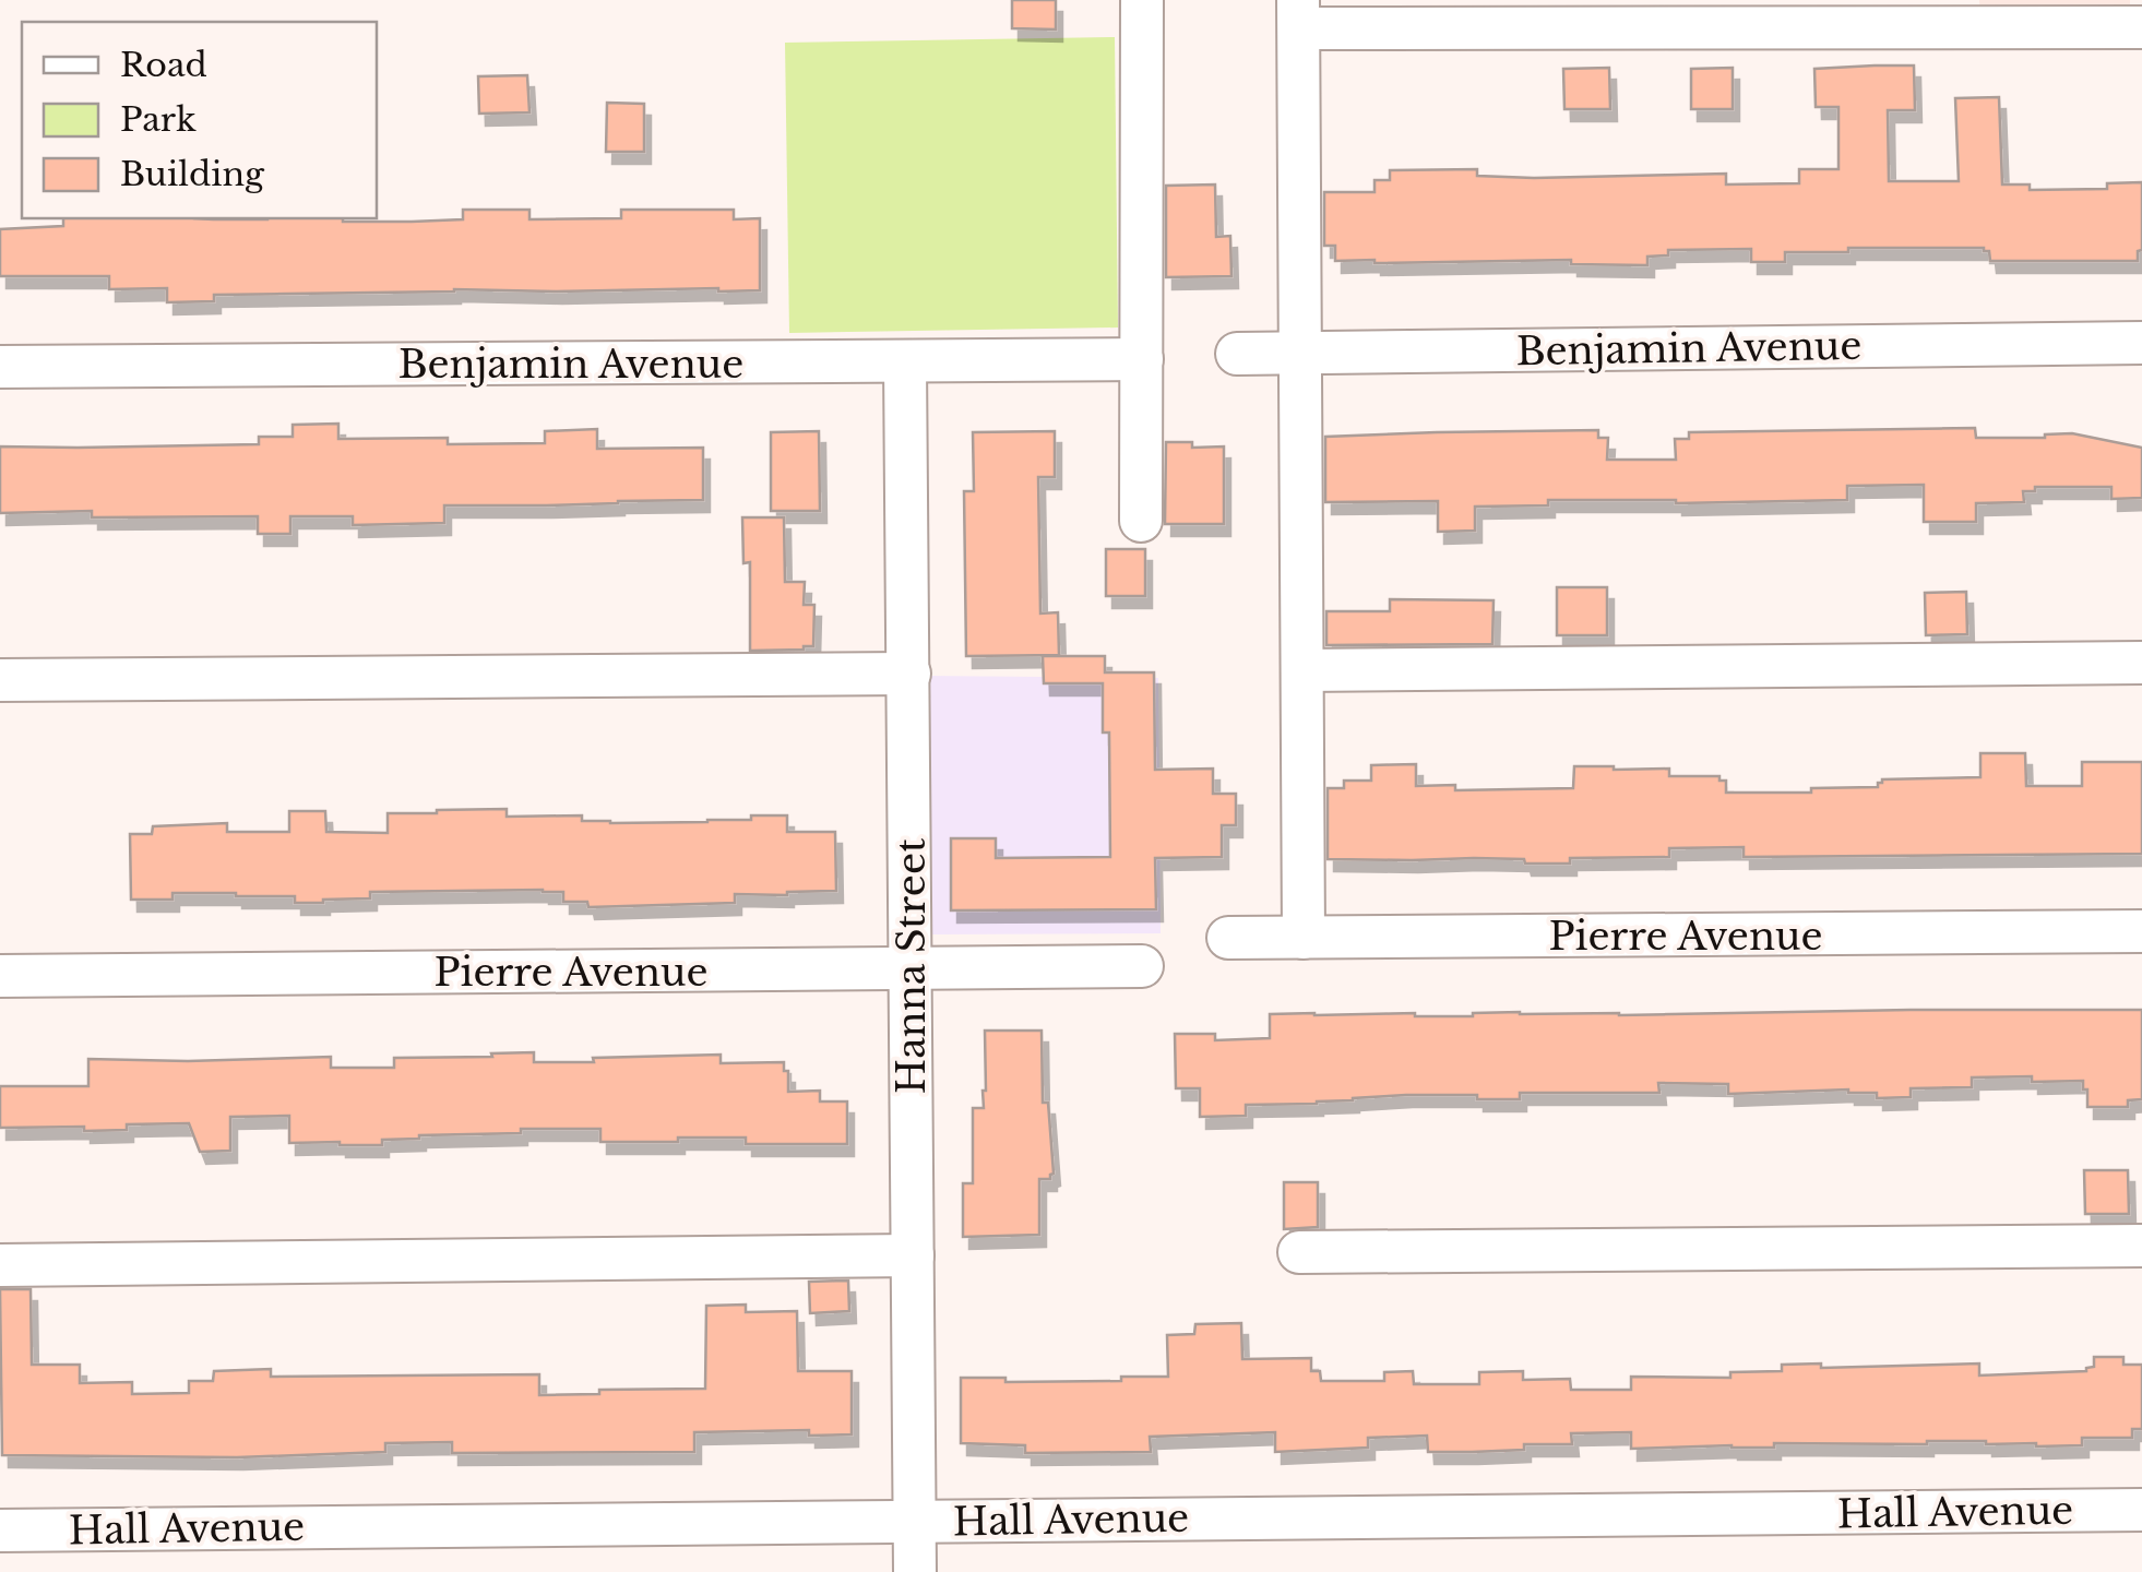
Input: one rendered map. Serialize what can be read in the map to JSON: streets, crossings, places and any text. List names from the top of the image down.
{
  "streets": {
    "street": [
      "Benjamin Avenue",
      "Pierre Avenue",
      "Hanna Street",
      "Hall Avenue"
    ]
  },
  "crossings": [
    ["Benjamin Avenue", "Hanna Street"],
    ["Pierre Avenue", "Hanna Street"],
    ["Hanna Street", "Hall Avenue"]
  ],
  "legend": ["Road", "Park", "Building"]
}
